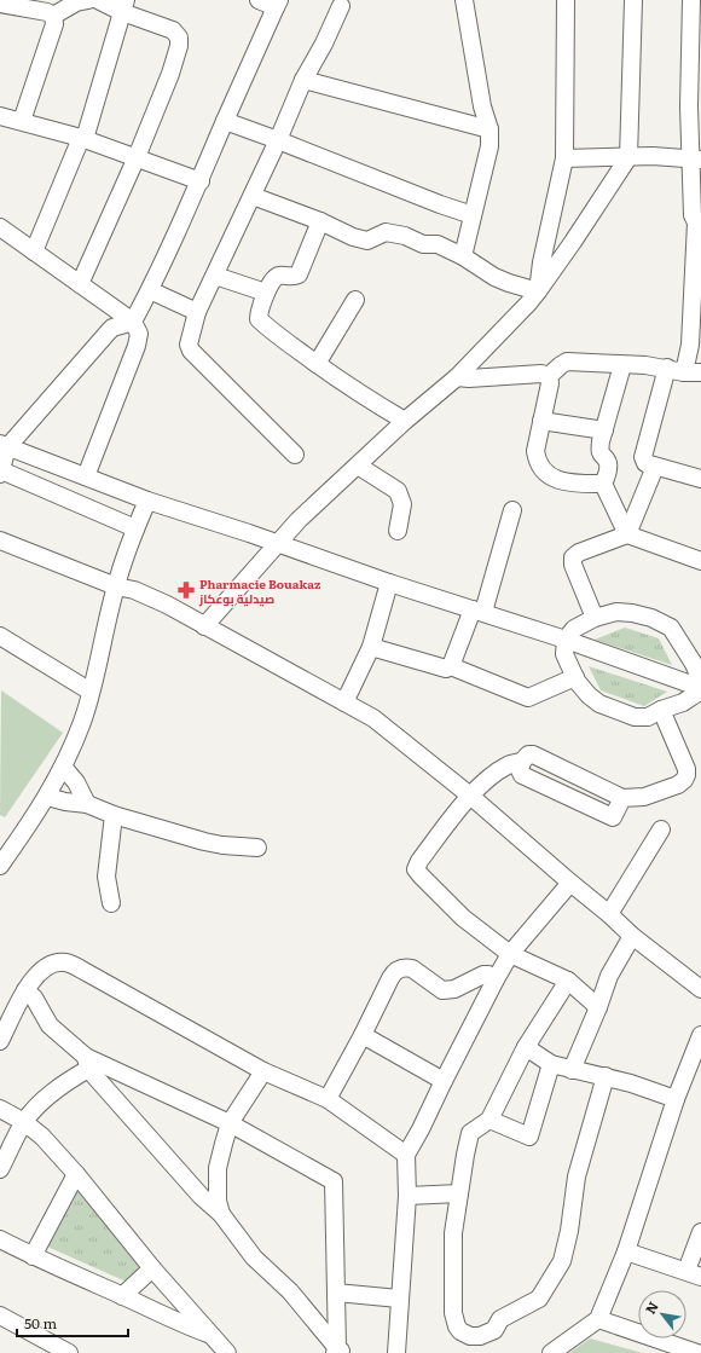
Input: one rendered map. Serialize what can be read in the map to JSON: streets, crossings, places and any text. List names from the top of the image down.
{
  "places": {
    "pharmacy": ["Pharmacie Bouakaz صيدلية بوعكاز"]
  },
  "scale_bar": "50 m",
  "north": "top left"
}
